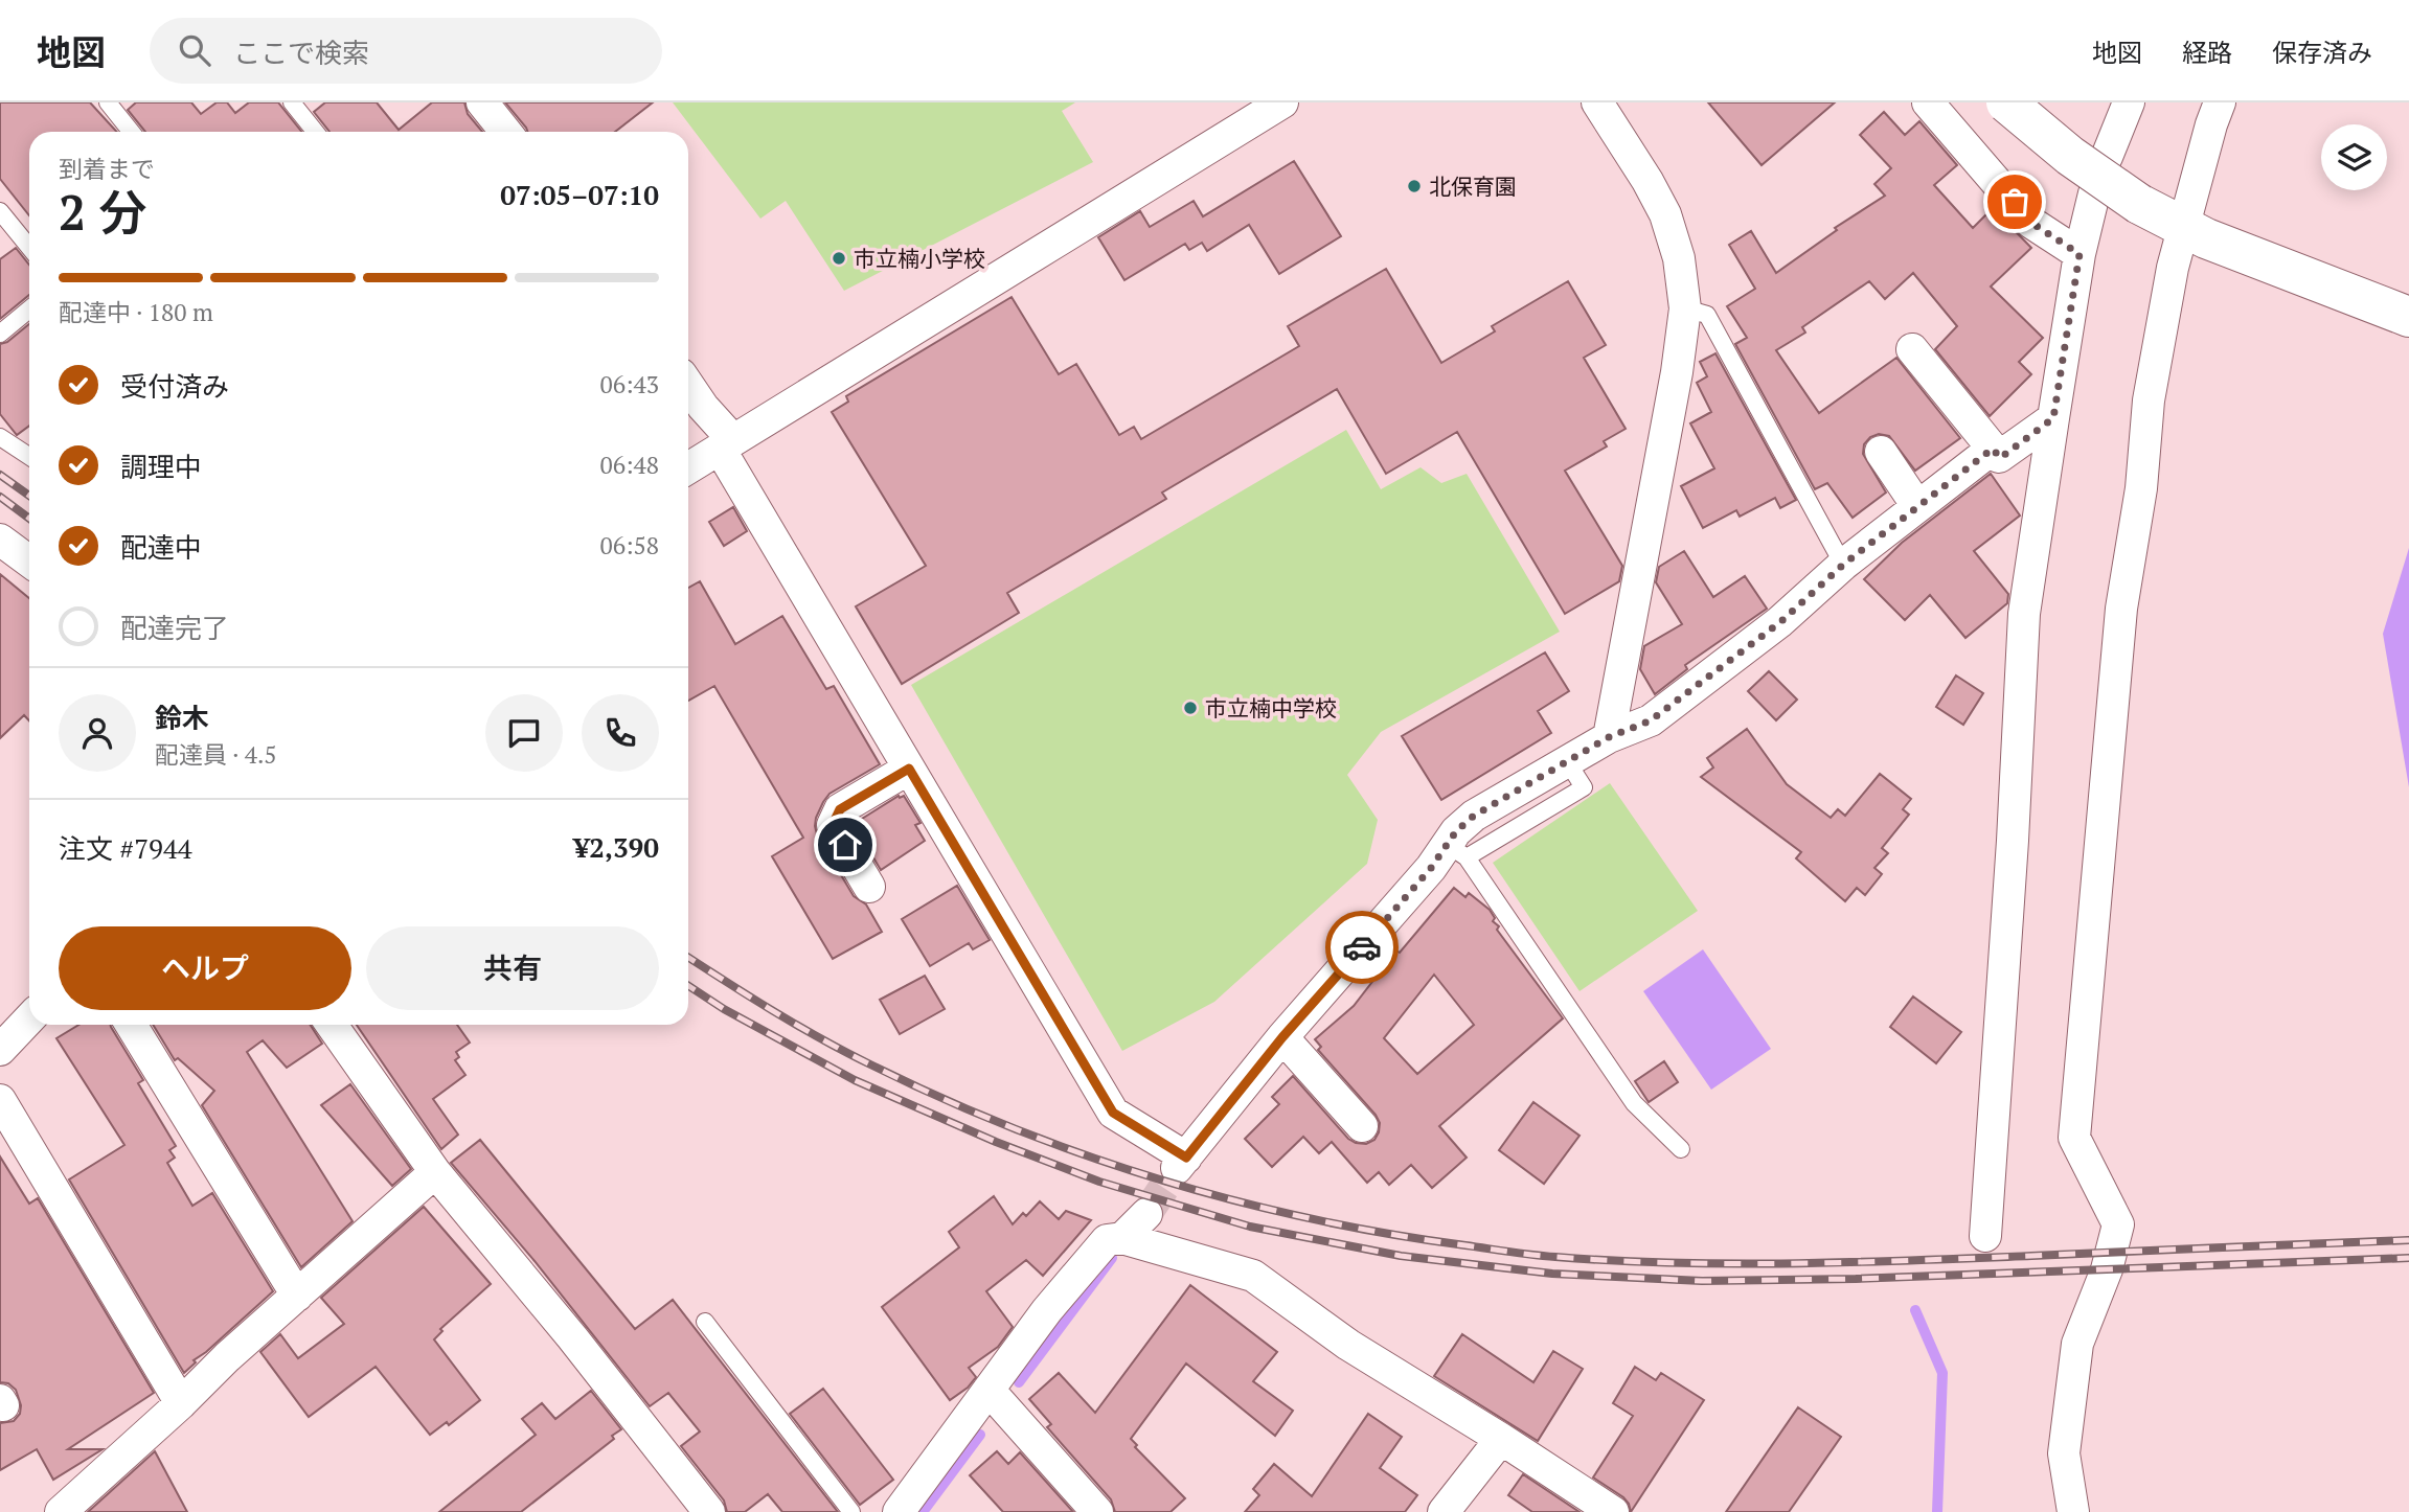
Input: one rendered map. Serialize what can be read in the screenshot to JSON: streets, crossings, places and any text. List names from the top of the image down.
{
  "places": ["北保育園", "市立楠小学校", "市立楠中学校"],
  "page": {
    "header": "地図",
    "search": "ここで検索",
    "nav": ["地図", "経路", "保存済み"],
    "heading": ["2 分", "到着まで", "07:05–07:10"],
    "panel": [
      "鈴木",
      "配達員 · 4.5",
      "注文 #7944",
      "¥2,390"
    ],
    "bar": "配達中 · 180 m",
    "list": [
      ["受付済み", "06:43"],
      ["調理中", "06:48"],
      ["配達中", "06:58"],
      "配達完了"
    ],
    "buttons": ["ヘルプ", "共有"]
  }
}
